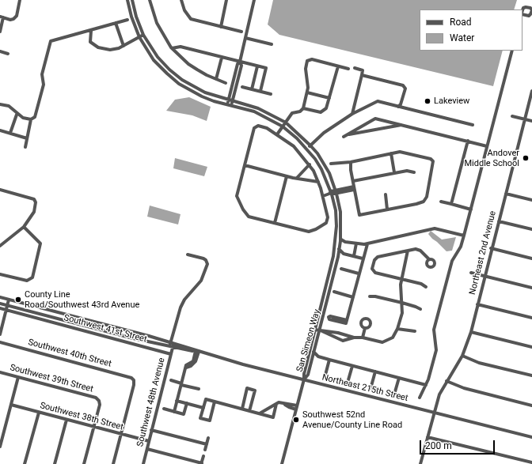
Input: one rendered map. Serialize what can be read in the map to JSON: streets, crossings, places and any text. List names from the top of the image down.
{
  "streets": {
    "street": [
      "Northeast 2nd Avenue",
      "Southwest 41st Street",
      "San Simeon Way",
      "Southwest 40th Street",
      "Southwest 39th Street",
      "Northeast 215th Street",
      "Southwest 48th Avenue",
      "Southwest 38th Street"
    ]
  },
  "crossings": [
    ["Northeast 2nd Avenue", "Northeast 215th Street"],
    ["Southwest 41st Street", "Southwest 48th Avenue"],
    ["San Simeon Way", "Northeast 215th Street"],
    ["Southwest 40th Street", "Southwest 38th Street"],
    ["Southwest 39th Street", "Southwest 38th Street"],
    ["Northeast 215th Street", "Southwest 48th Avenue"],
    ["Southwest 48th Avenue", "Southwest 38th Street"]
  ],
  "places": [
    "Lakeview",
    "Andover Middle School",
    "County Line Road/Southwest 43rd Avenue",
    "Southwest 52nd Avenue/County Line Road"
  ],
  "legend": ["Road", "Water"],
  "scale_bar": "200 m"
}
